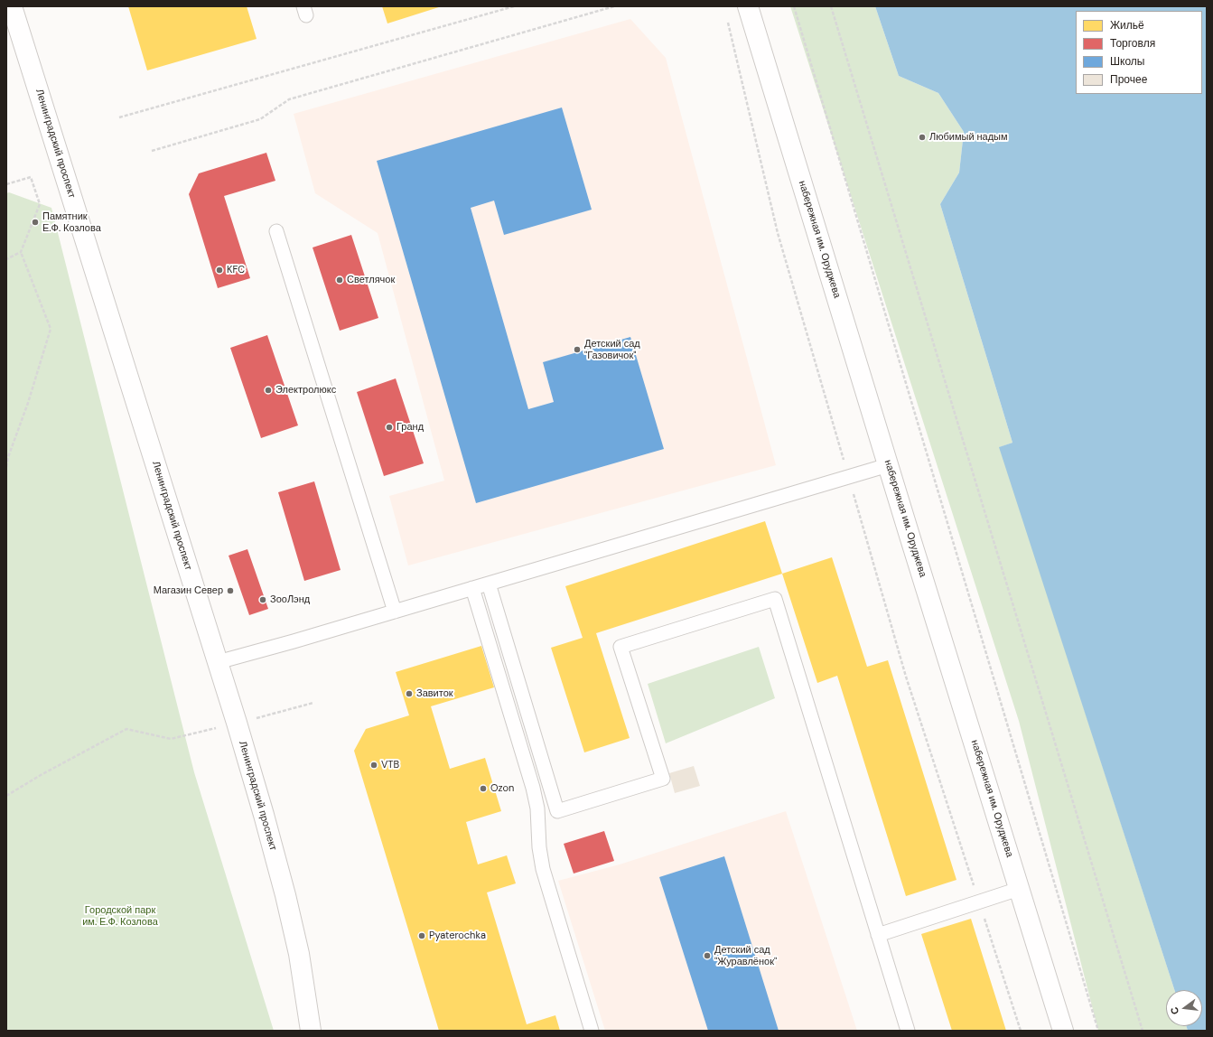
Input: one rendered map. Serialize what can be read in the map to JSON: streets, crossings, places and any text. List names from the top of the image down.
{
  "streets": {
    "street": ["Ленинградский проспект", "набережная им. Оруджева"]
  },
  "parks": ["Городской парк им. Е.Ф. Козлова"],
  "places": [
    "Любимый надым",
    "Памятник Е.Ф. Козлова",
    "KFC",
    "Светлячок",
    "Детский сад \"Газовичок\"",
    "Электролюкс",
    "Гранд",
    "Магазин Север",
    "ЗооЛэнд",
    "Завиток",
    "VTB",
    "Ozon",
    "Pyaterochka",
    "Детский сад \"Журавлёнок\""
  ],
  "legend": [
    "Жильё",
    "Торговля",
    "Школы",
    "Прочее"
  ],
  "north": "left"
}
